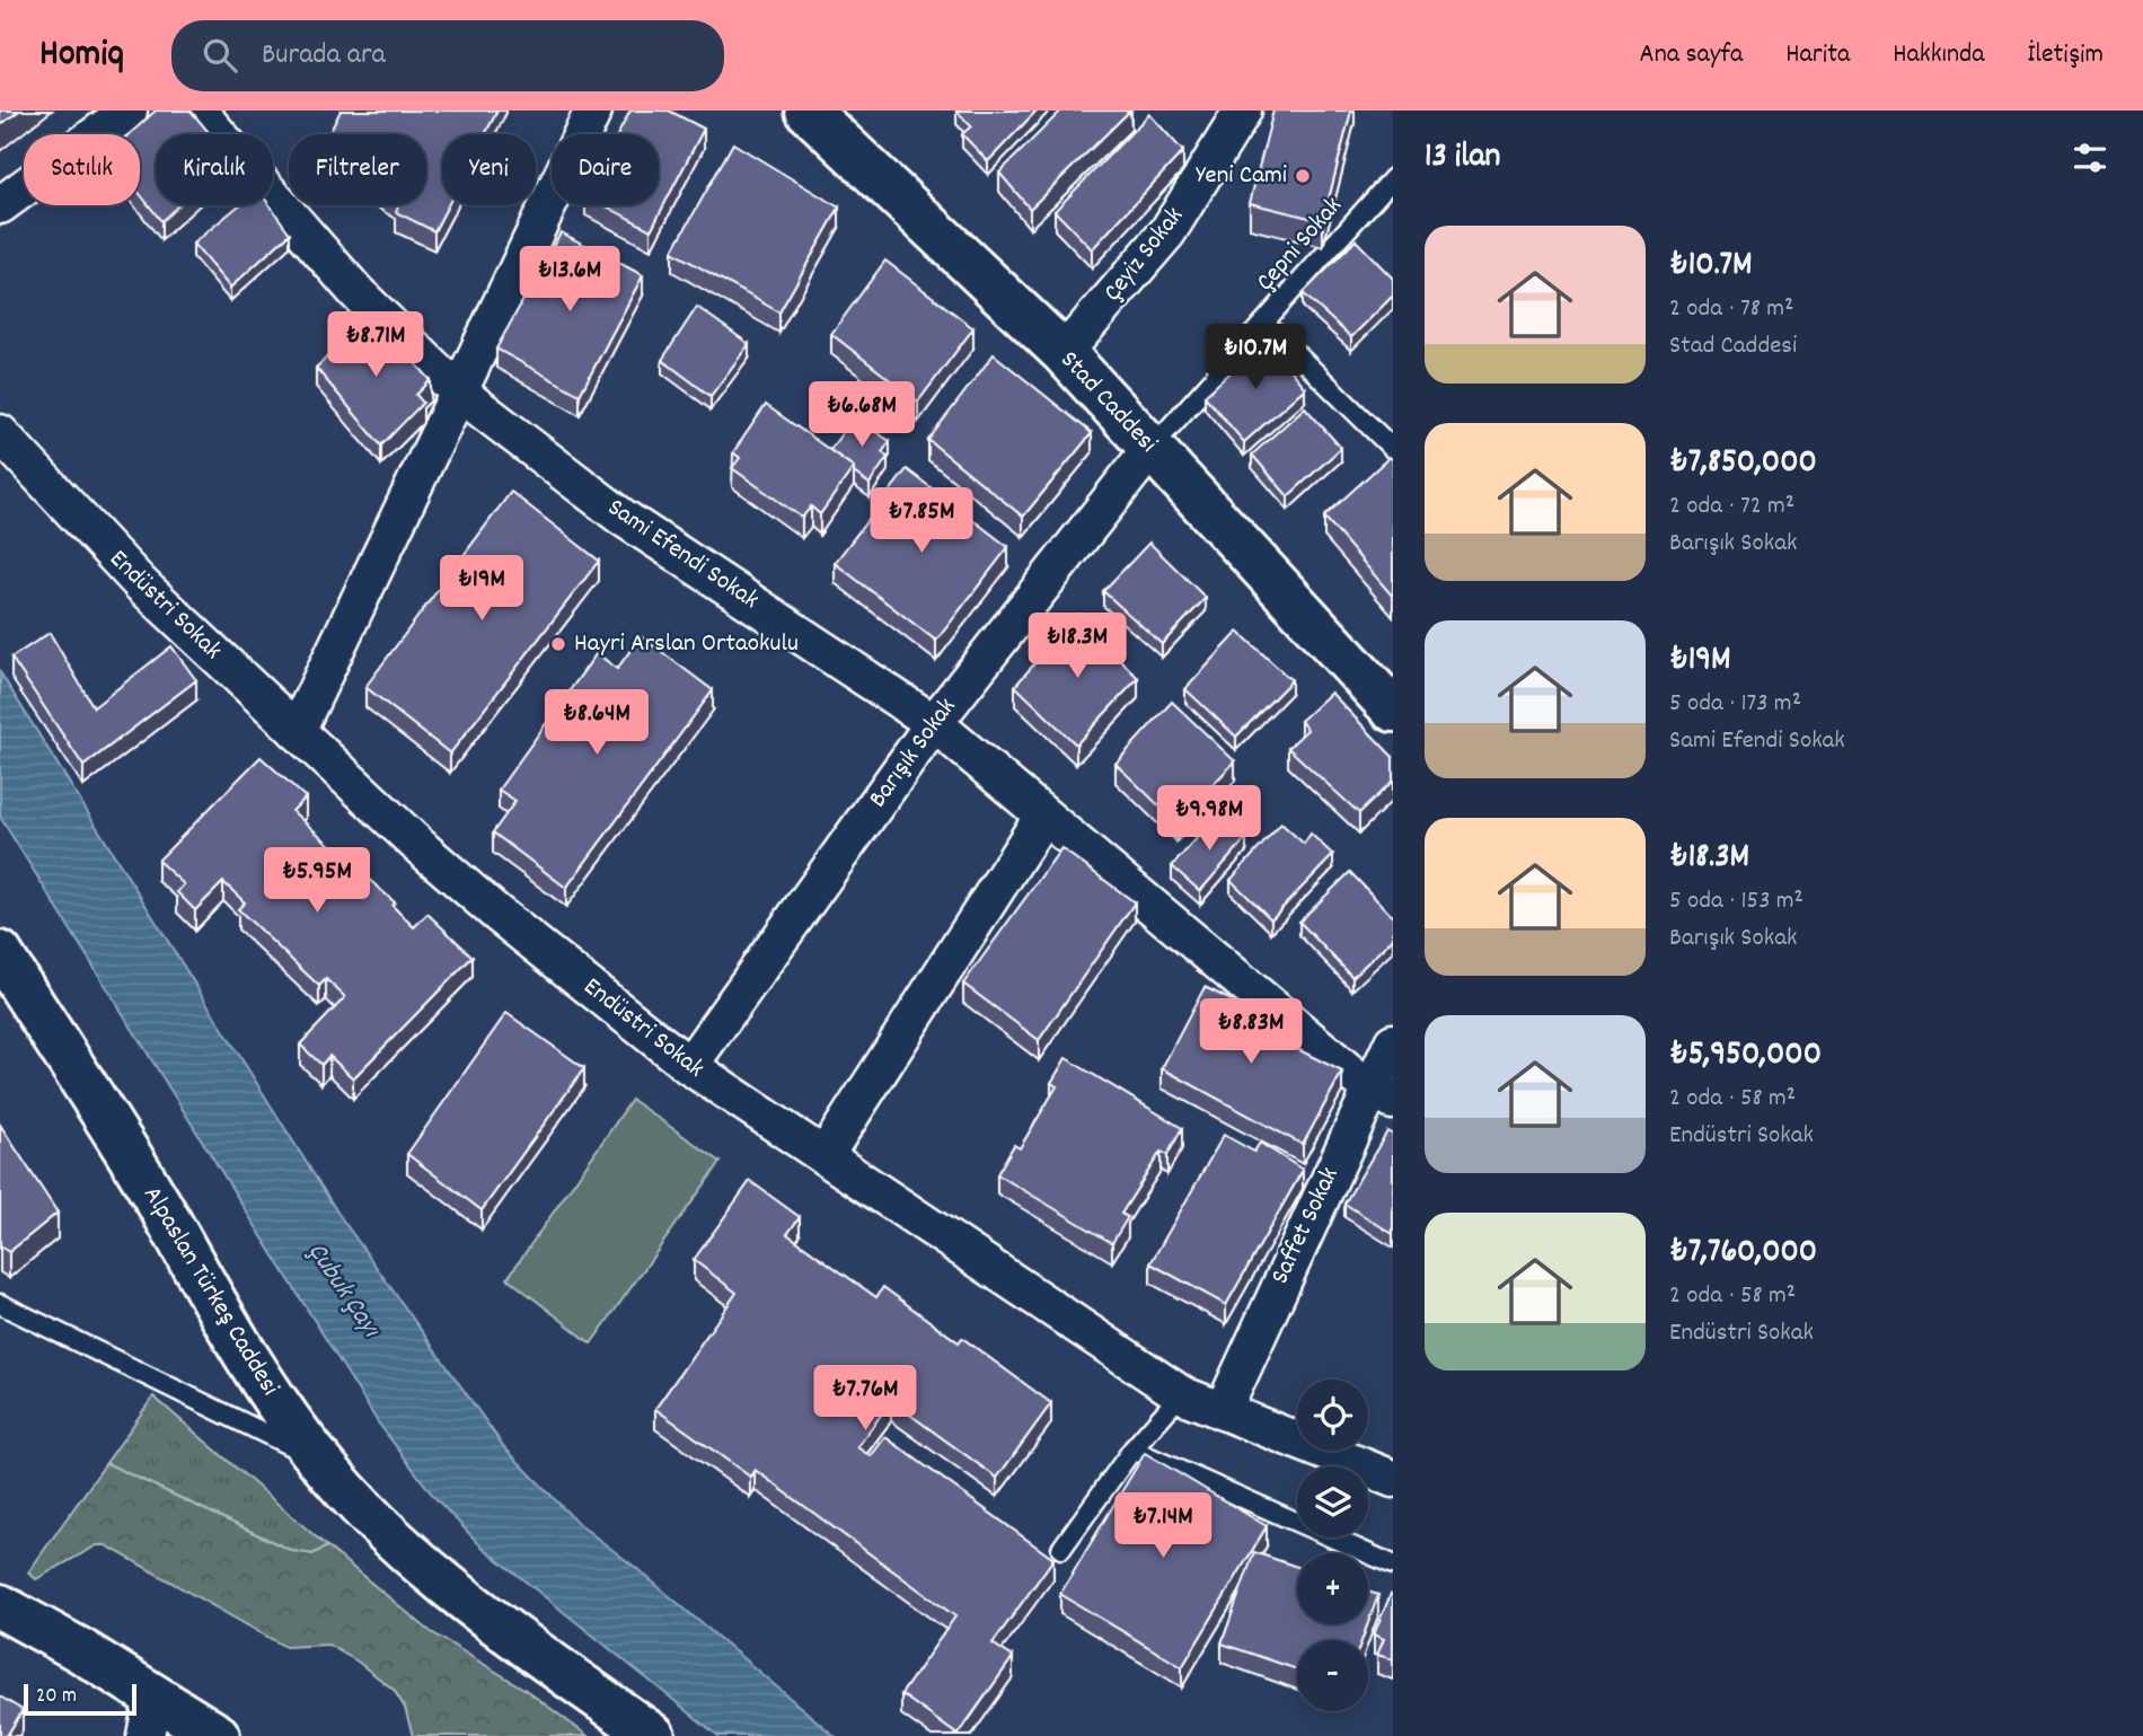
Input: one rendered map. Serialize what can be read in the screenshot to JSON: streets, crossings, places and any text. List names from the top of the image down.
{
  "streets": {
    "main road": ["Stad Caddesi", "Alpaslan Türkeş Caddesi"],
    "street": [
      "Çeyiz Sokak",
      "Sami Efendi Sokak",
      "Endüstri Sokak",
      "Barışık Sokak",
      "Saffet Sokak"
    ],
    "lane": ["Çepni Sokak"]
  },
  "crossings": [
    ["Çepni Sokak", "Stad Caddesi"],
    ["Çepni Sokak", "Barışık Sokak"],
    ["Çeyiz Sokak", "Stad Caddesi"],
    ["Stad Caddesi", "Barışık Sokak"],
    ["Sami Efendi Sokak", "Barışık Sokak"],
    ["Sami Efendi Sokak", "Saffet Sokak"],
    ["Endüstri Sokak", "Barışık Sokak"],
    ["Endüstri Sokak", "Saffet Sokak"]
  ],
  "water": ["Çubuk Çayı"],
  "places": ["Yeni Cami", "Hayri Arslan Ortaokulu"],
  "scale_bar": "20 m",
  "page": {
    "header": "Homiq",
    "search": "Burada ara",
    "nav": [
      "Ana sayfa",
      "Harita",
      "Hakkında",
      "İletişim"
    ],
    "heading": "13 ilan",
    "chip": [
      "Satılık",
      "Kiralık",
      "Filtreler",
      "Yeni",
      "Daire"
    ],
    "list": [
      {
        "name": "₺10.7M",
        "note": "2 oda · 78 m² · Stad Caddesi"
      },
      {
        "name": "₺7,850,000",
        "note": "2 oda · 72 m² · Barışık Sokak"
      },
      {
        "name": "₺19M",
        "note": "5 oda · 173 m² · Sami Efendi Sokak"
      },
      {
        "name": "₺18.3M",
        "note": "5 oda · 153 m² · Barışık Sokak"
      },
      {
        "name": "₺5,950,000",
        "note": "2 oda · 58 m² · Endüstri Sokak"
      },
      {
        "name": "₺7,760,000",
        "note": "2 oda · 58 m² · Endüstri Sokak"
      }
    ],
    "price": [
      "₺13.6M",
      "₺8.71M",
      "₺10.7M",
      "₺6.68M",
      "₺7.85M",
      "₺19M",
      "₺18.3M",
      "₺8.64M",
      "₺9.98M",
      "₺5.95M",
      "₺8.83M",
      "₺7.76M",
      "₺7.14M"
    ],
    "map_buttons": ["+", "−"],
    "scale": "20 m"
  }
}
